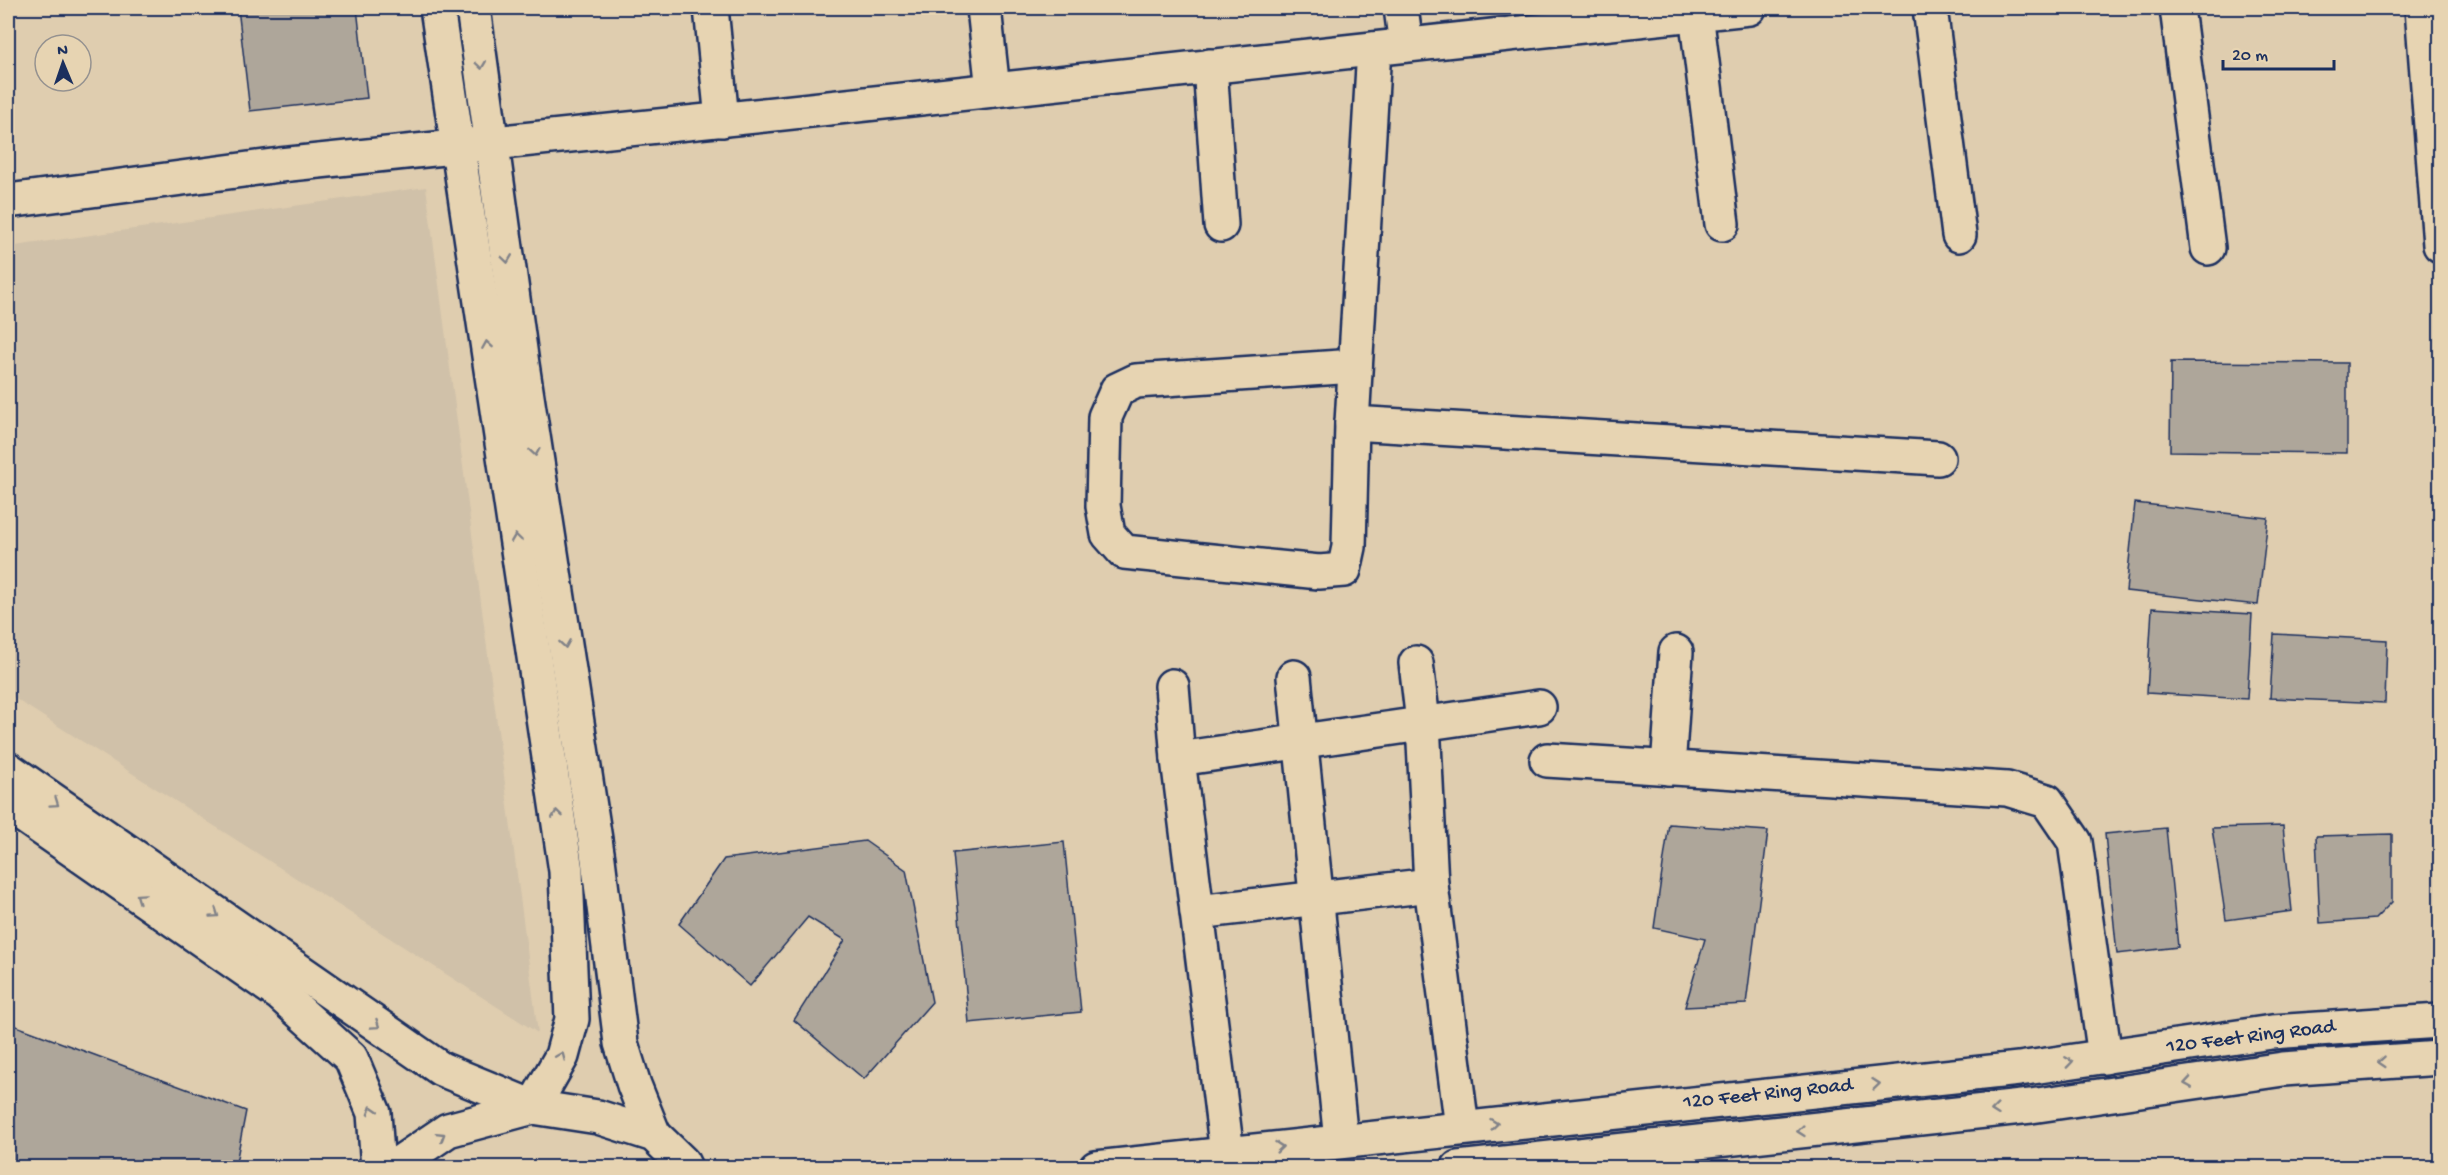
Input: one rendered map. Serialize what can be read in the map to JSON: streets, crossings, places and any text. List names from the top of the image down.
{
  "streets": {
    "street": ["120 Feet Ring Road"]
  },
  "scale_bar": "20 m",
  "north": "top"
}
